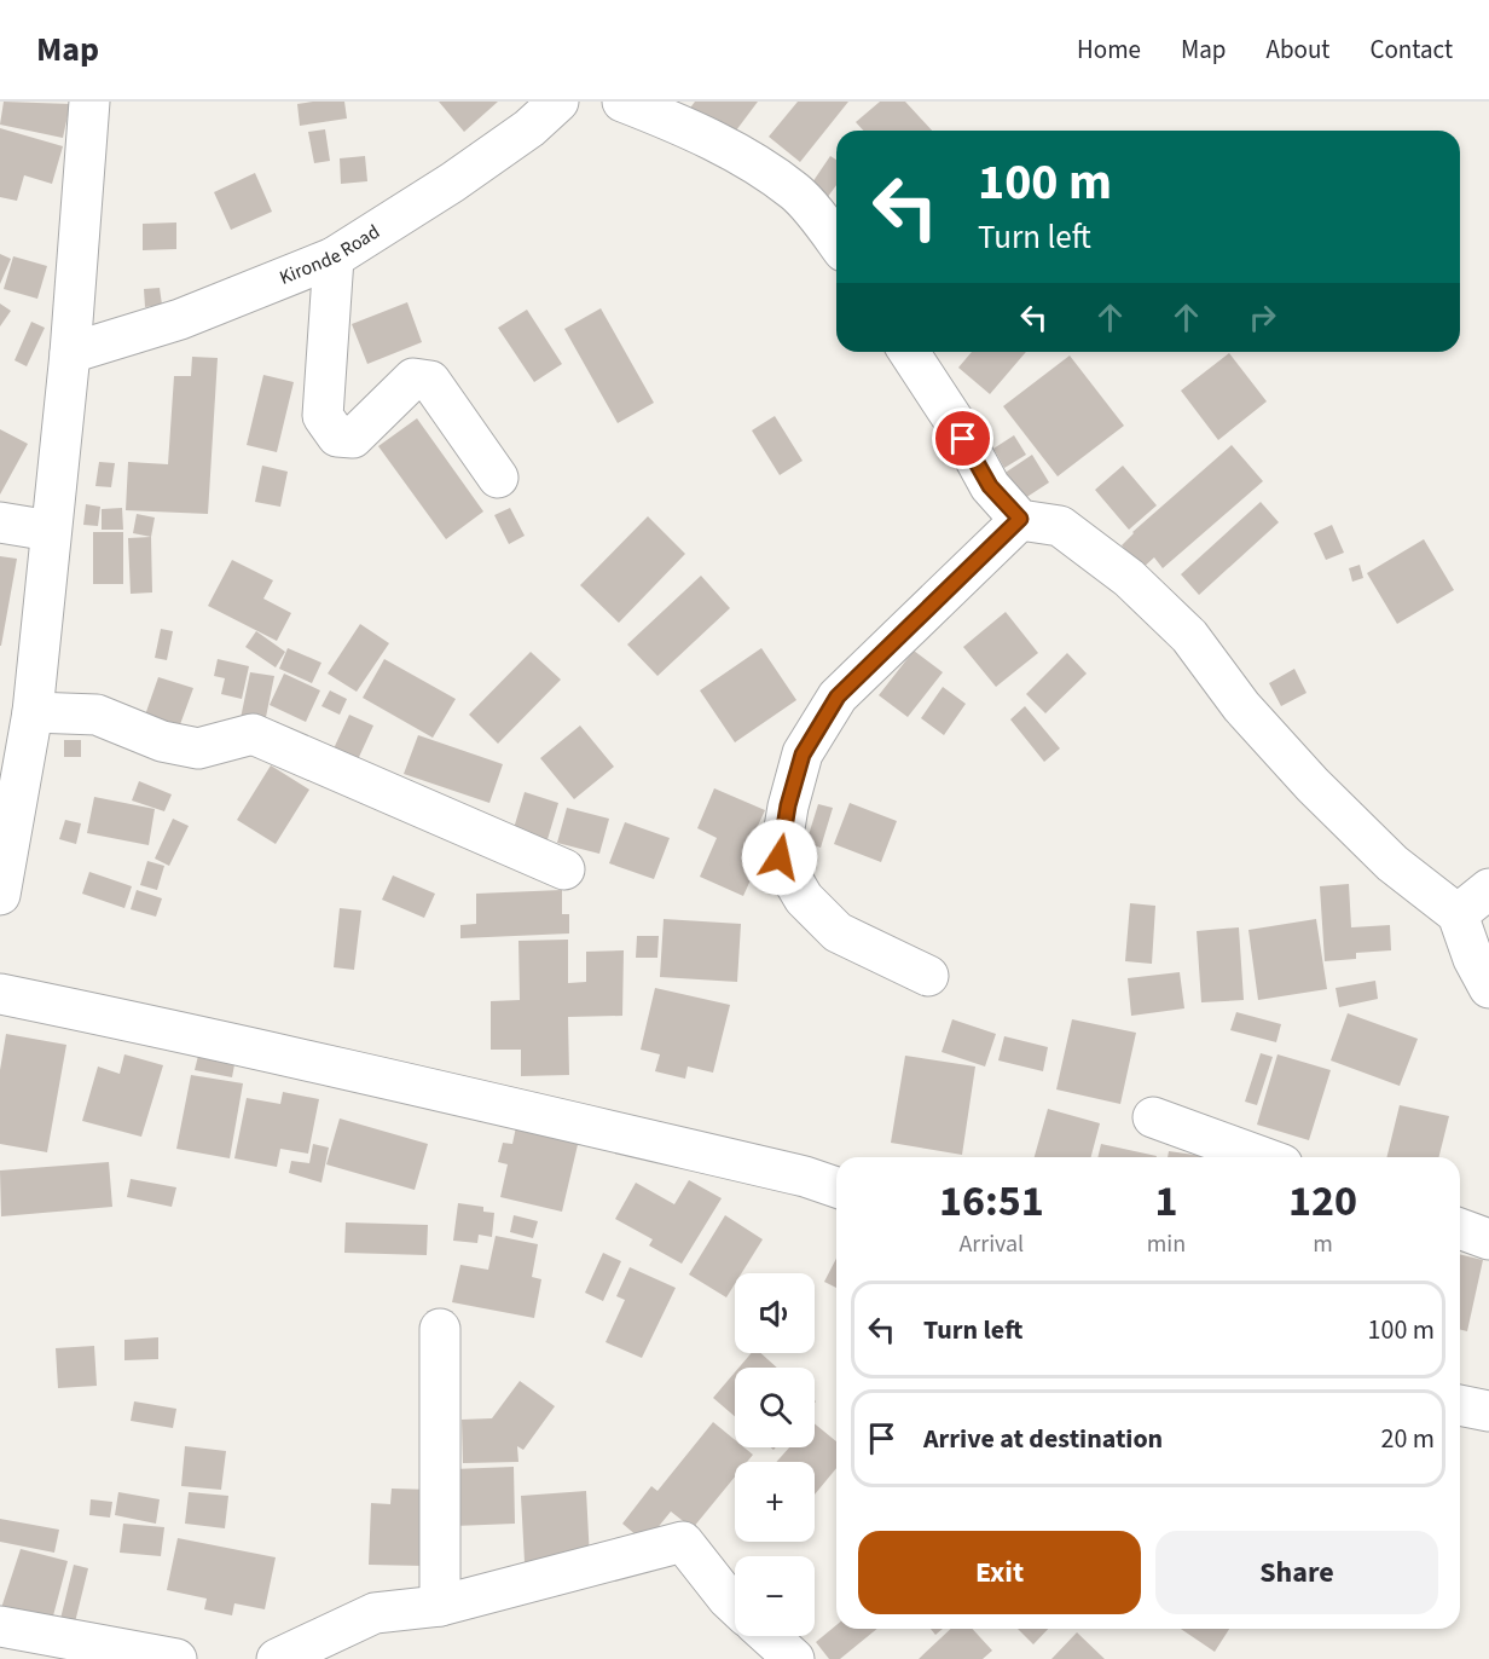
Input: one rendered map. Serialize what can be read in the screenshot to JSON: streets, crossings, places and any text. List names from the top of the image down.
{
  "streets": {
    "street": ["Kironde Road"]
  },
  "page": {
    "header": "Map",
    "nav": [
      "Home",
      "Map",
      "About",
      "Contact"
    ],
    "turn": ["100 m", "Turn left"],
    "eta": [
      "16:51",
      "Arrival",
      "1",
      "min",
      "120",
      "m"
    ],
    "map_buttons": ["+", "−"],
    "list": [
      {
        "name": "Turn left",
        "value": "100 m"
      },
      {
        "name": "Arrive at destination",
        "value": "20 m"
      }
    ],
    "buttons": ["Exit", "Share"]
  }
}
